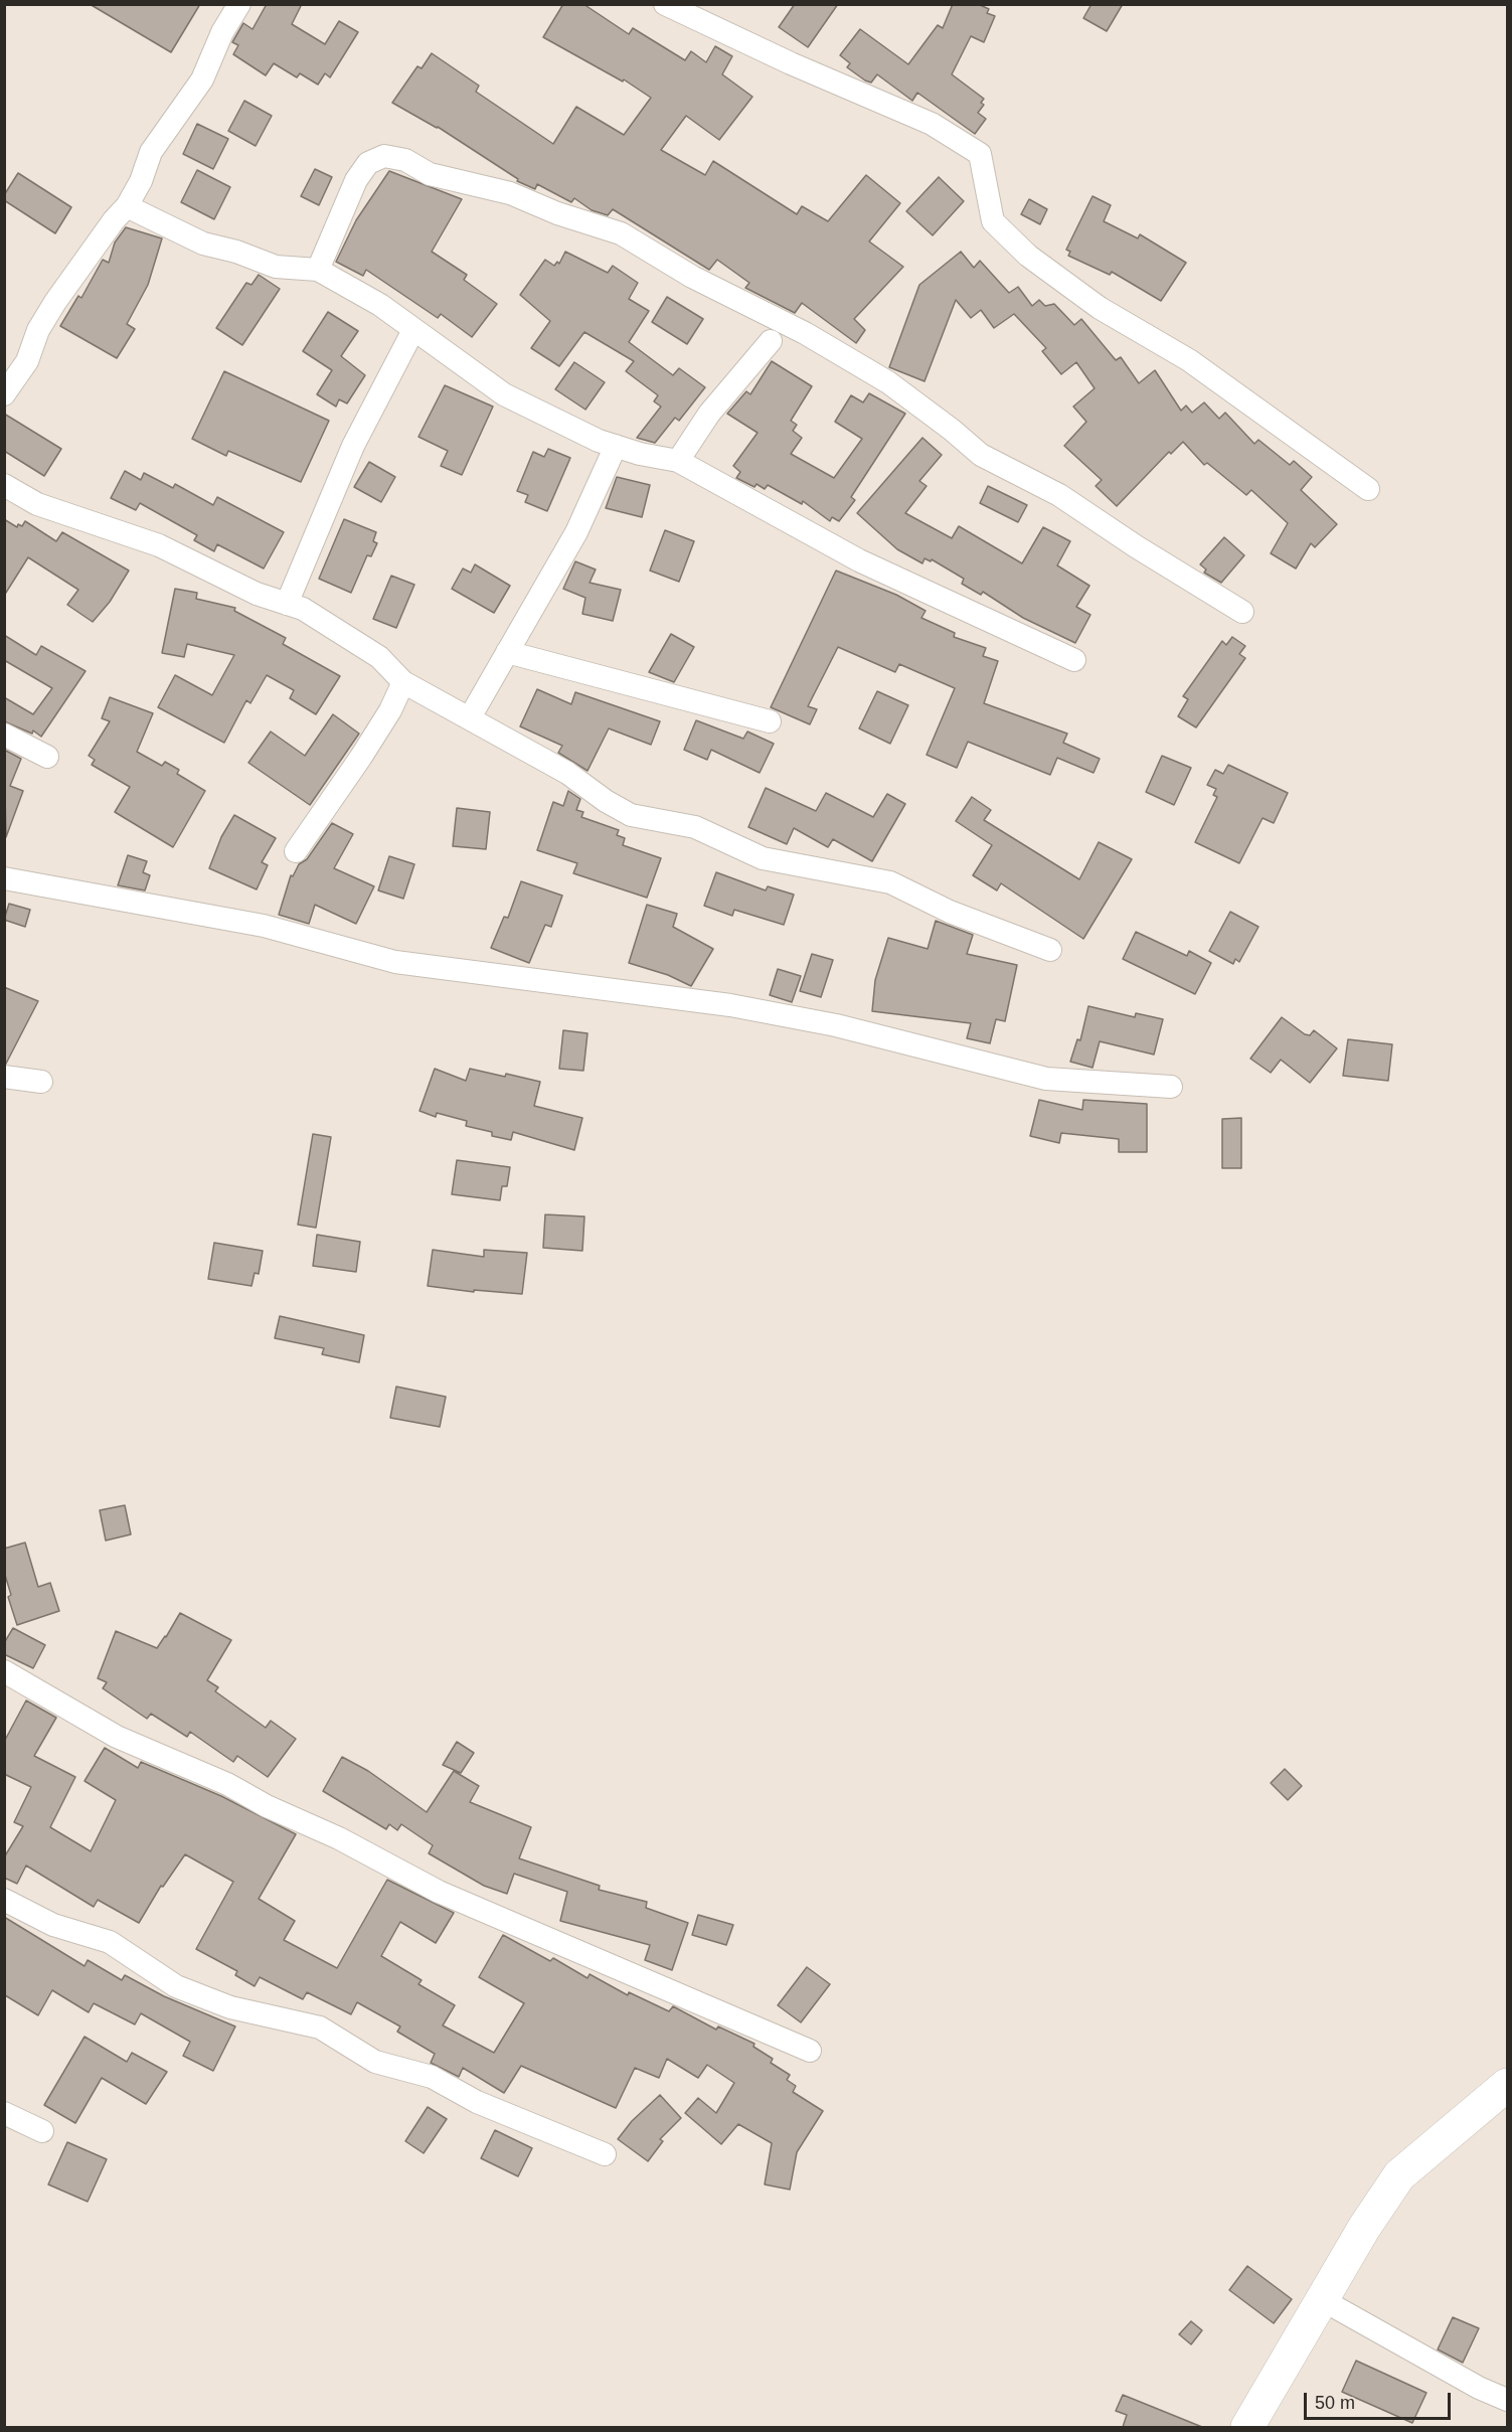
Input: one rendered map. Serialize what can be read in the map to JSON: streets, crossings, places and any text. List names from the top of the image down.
{
  "scale_bar": "50 m"
}
